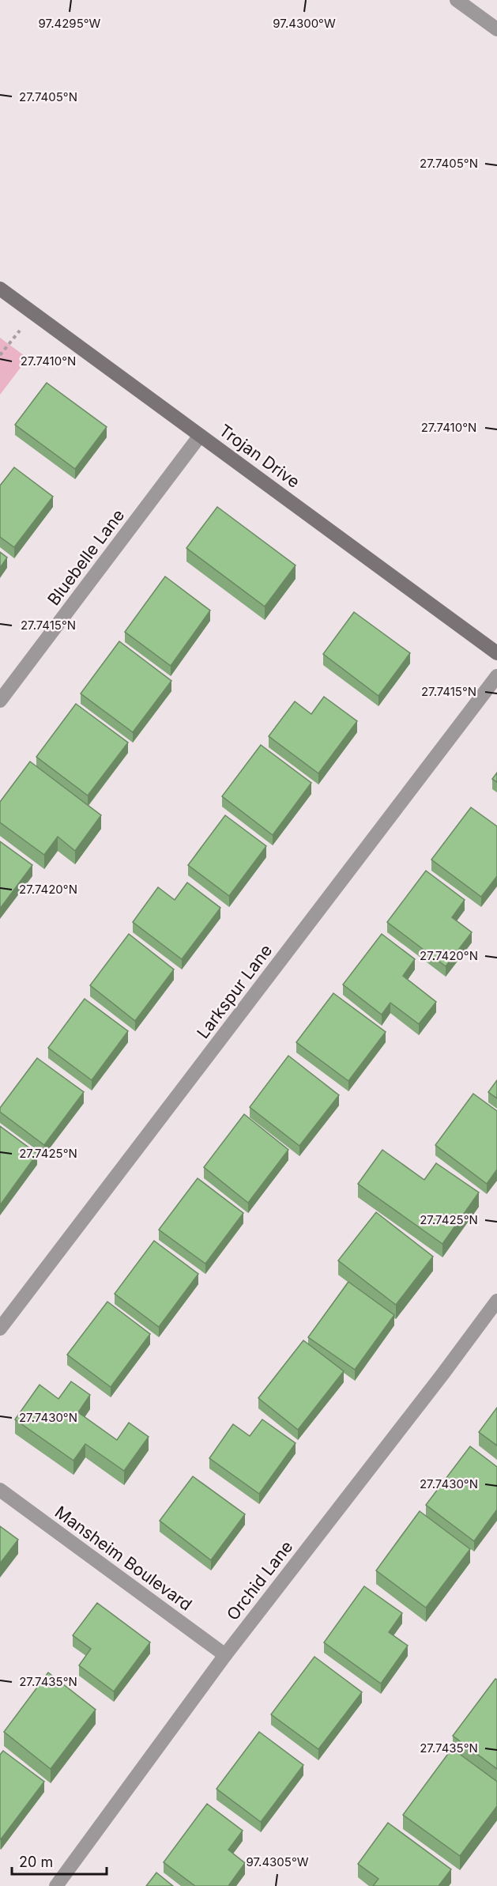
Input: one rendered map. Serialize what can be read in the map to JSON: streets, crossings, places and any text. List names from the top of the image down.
{
  "streets": {
    "street": [
      "Trojan Drive",
      "Bluebelle Lane",
      "Larkspur Lane",
      "Mansheim Boulevard",
      "Orchid Lane"
    ]
  },
  "crossings": [
    ["Trojan Drive", "Bluebelle Lane"],
    ["Mansheim Boulevard", "Orchid Lane"]
  ],
  "scale_bar": "20 m",
  "coordinates": [
    "97.4295°W",
    "97.4300°W",
    "27.7405°N",
    "27.7410°N",
    "27.7415°N",
    "27.7420°N",
    "27.7425°N",
    "27.7430°N",
    "27.7435°N",
    "97.4305°W"
  ]
}
